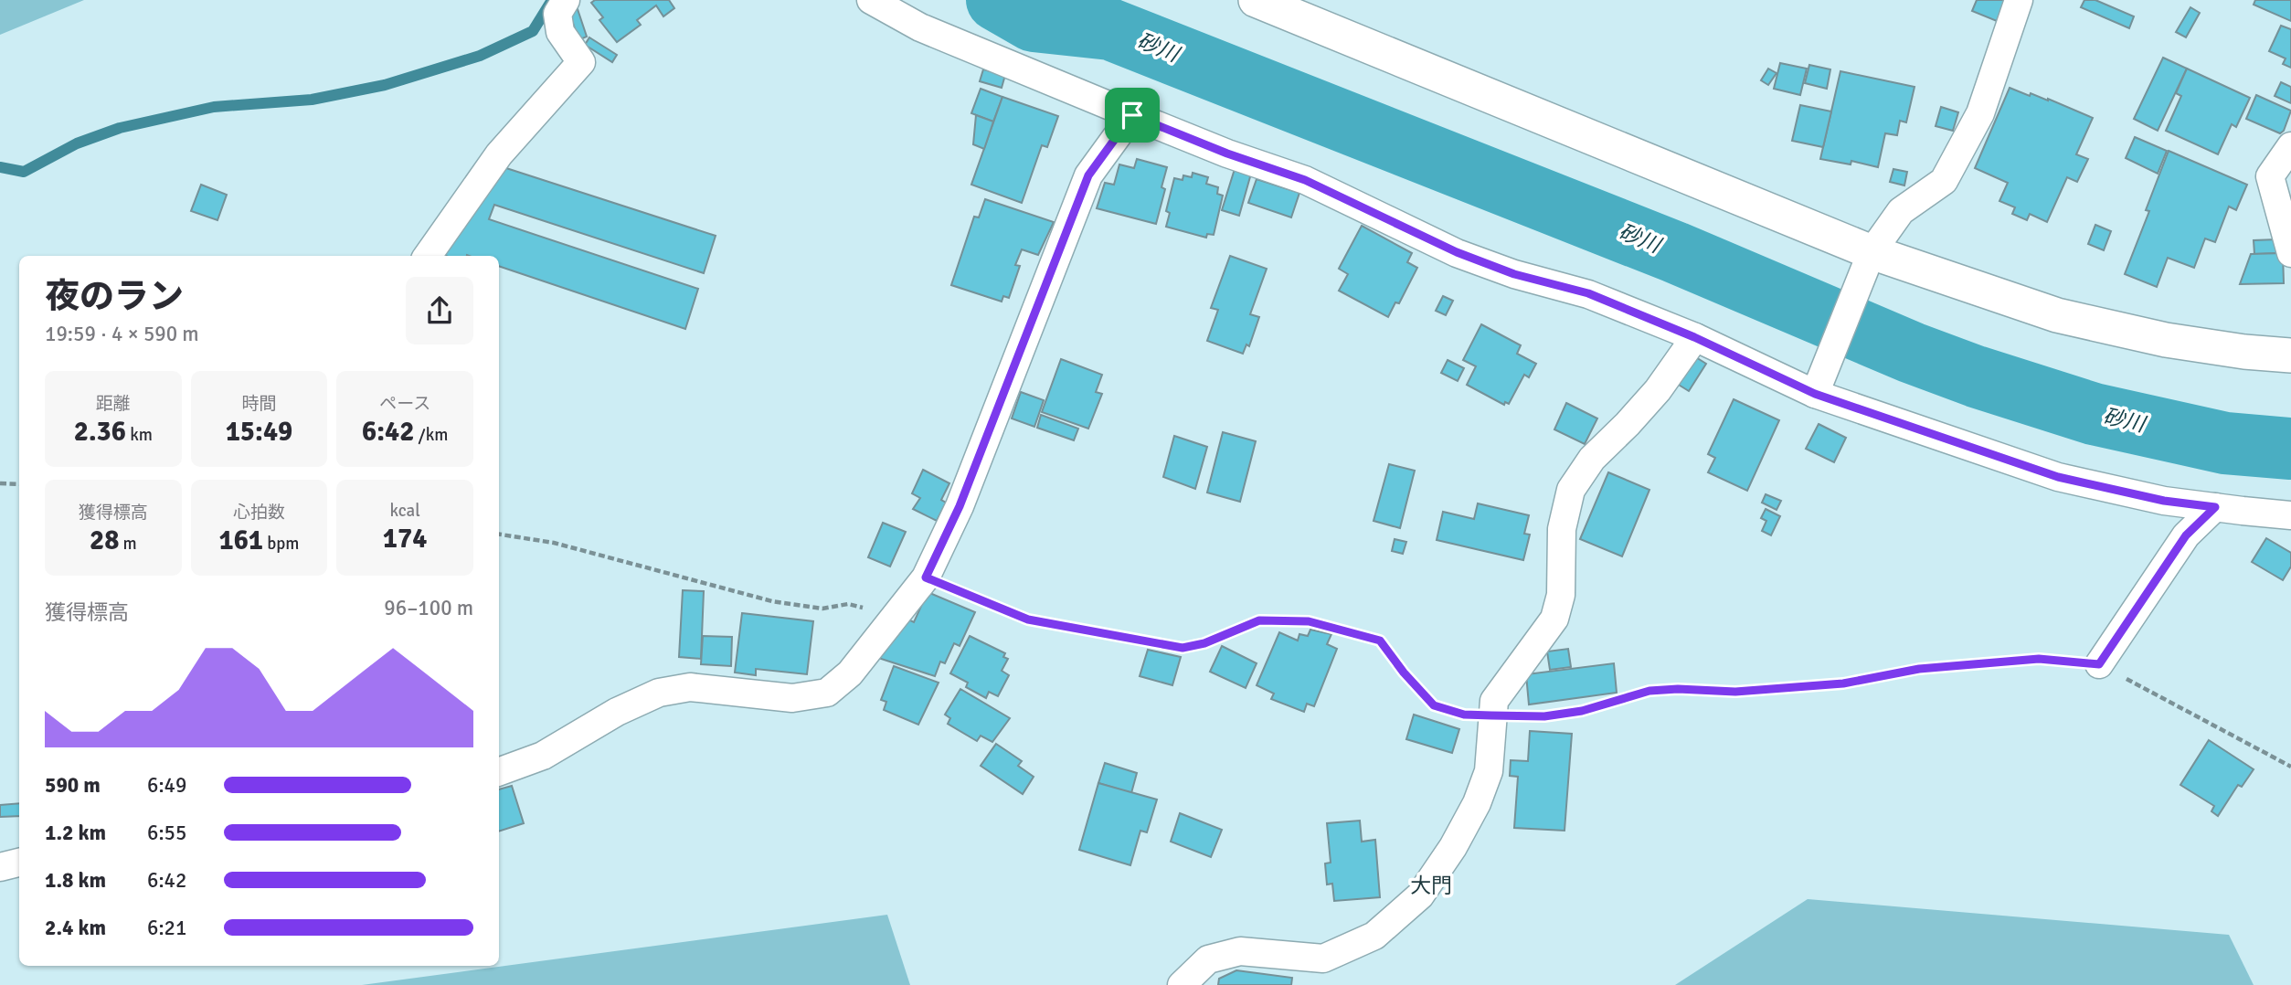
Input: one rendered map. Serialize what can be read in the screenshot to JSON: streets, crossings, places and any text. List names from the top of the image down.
{
  "districts": ["大門"],
  "water": ["砂川"],
  "page": {
    "heading": ["夜のラン", "19:59 · 4 × 590 m"],
    "stats": [
      ["距離", "2.36 km"],
      ["時間", "15:49"],
      ["ペース", "6:42 /km"],
      ["獲得標高", "28 m"],
      ["心拍数", "161 bpm"],
      ["kcal", "174"]
    ],
    "chart": ["獲得標高", "96–100 m"],
    "list": [
      {
        "name": "590 m",
        "note": "6:49"
      },
      {
        "name": "1.2 km",
        "note": "6:55"
      },
      {
        "name": "1.8 km",
        "note": "6:42"
      },
      {
        "name": "2.4 km",
        "note": "6:21"
      }
    ]
  }
}
